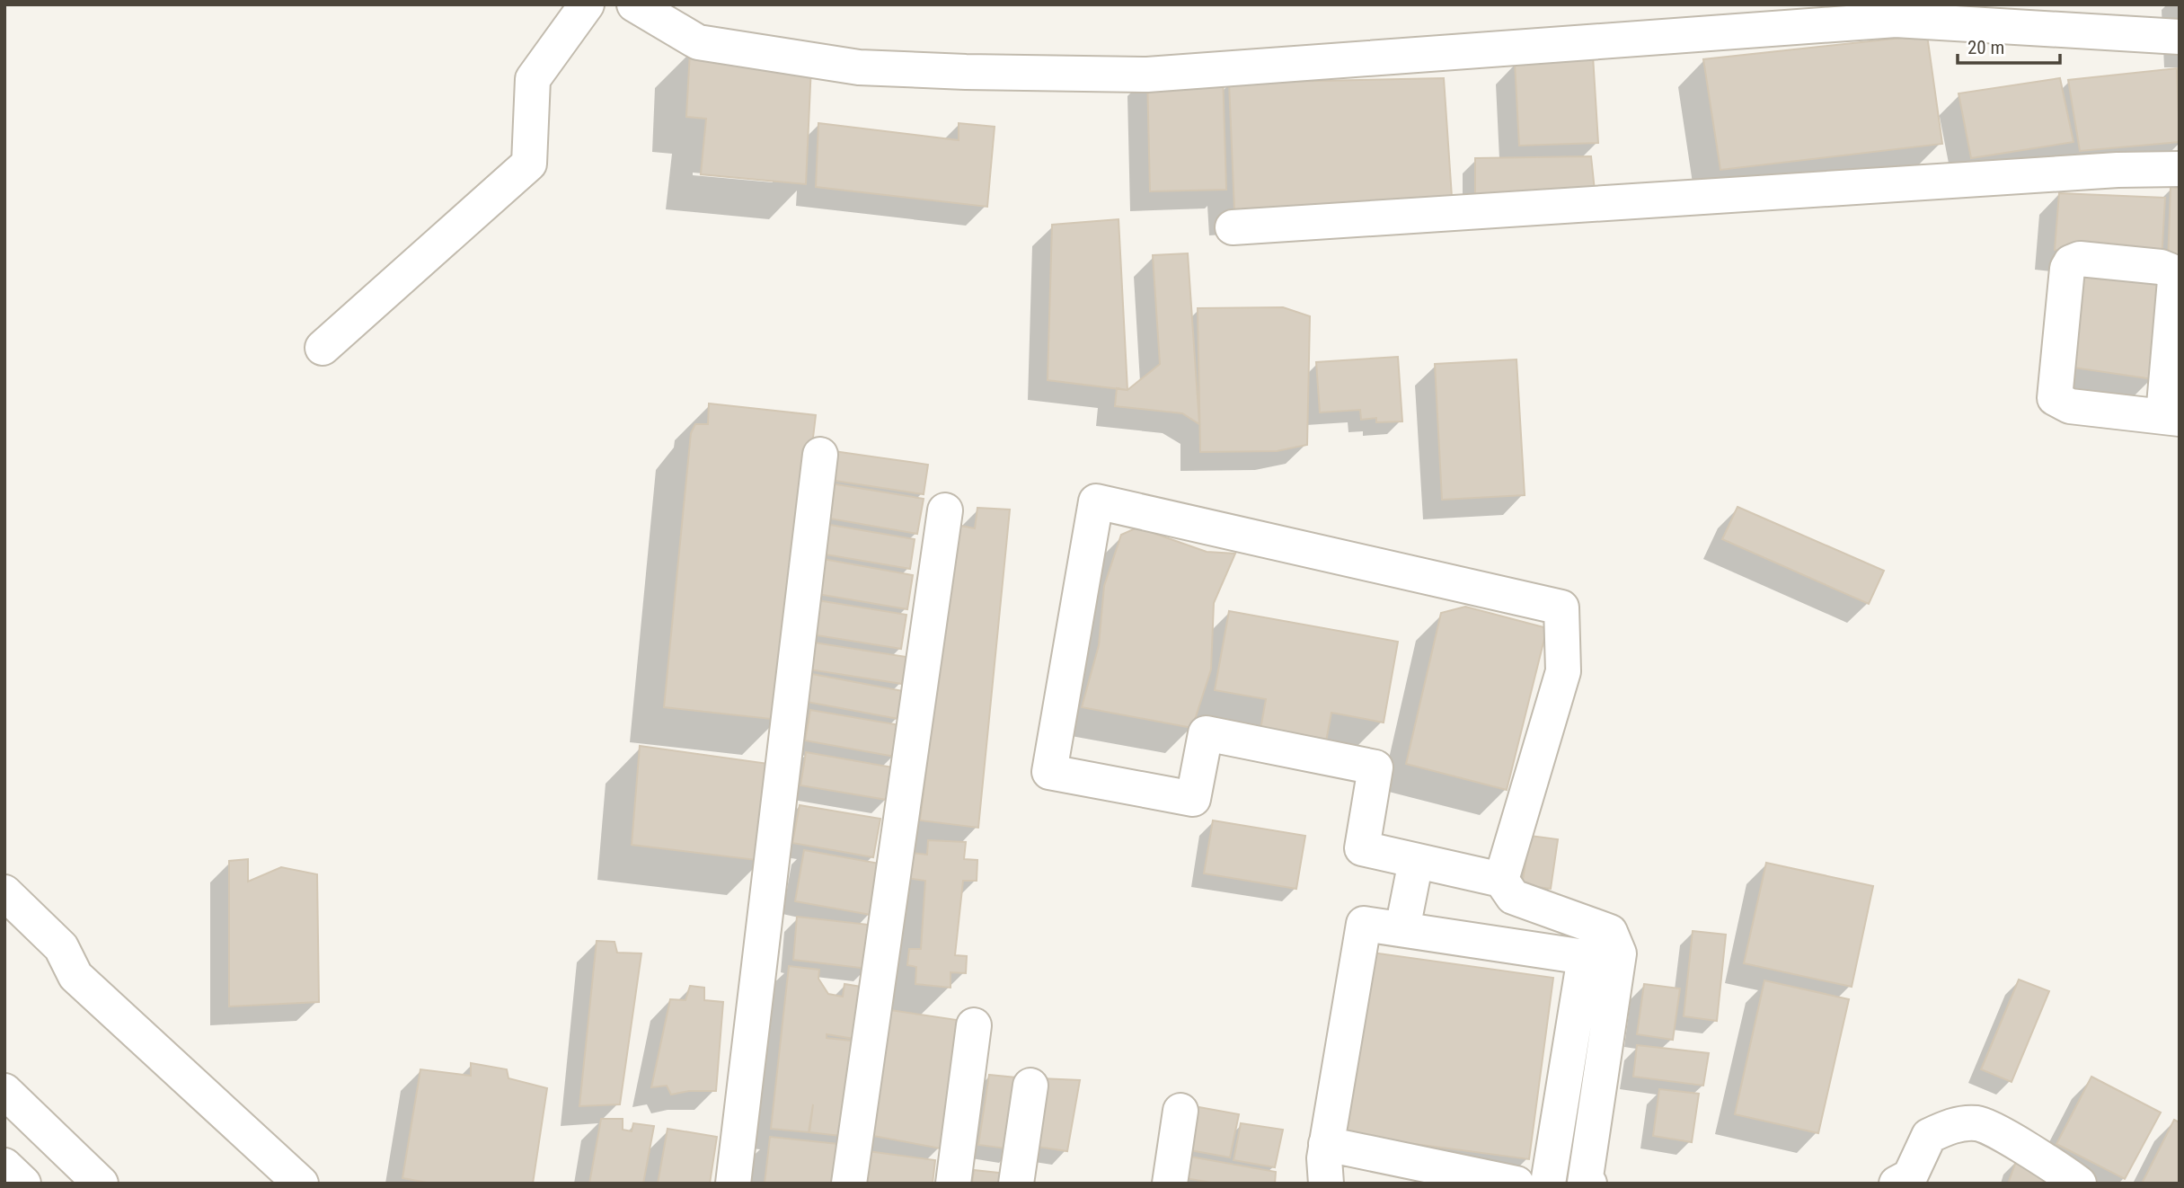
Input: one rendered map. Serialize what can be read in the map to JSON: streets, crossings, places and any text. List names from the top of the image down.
{
  "scale_bar": "20 m"
}
